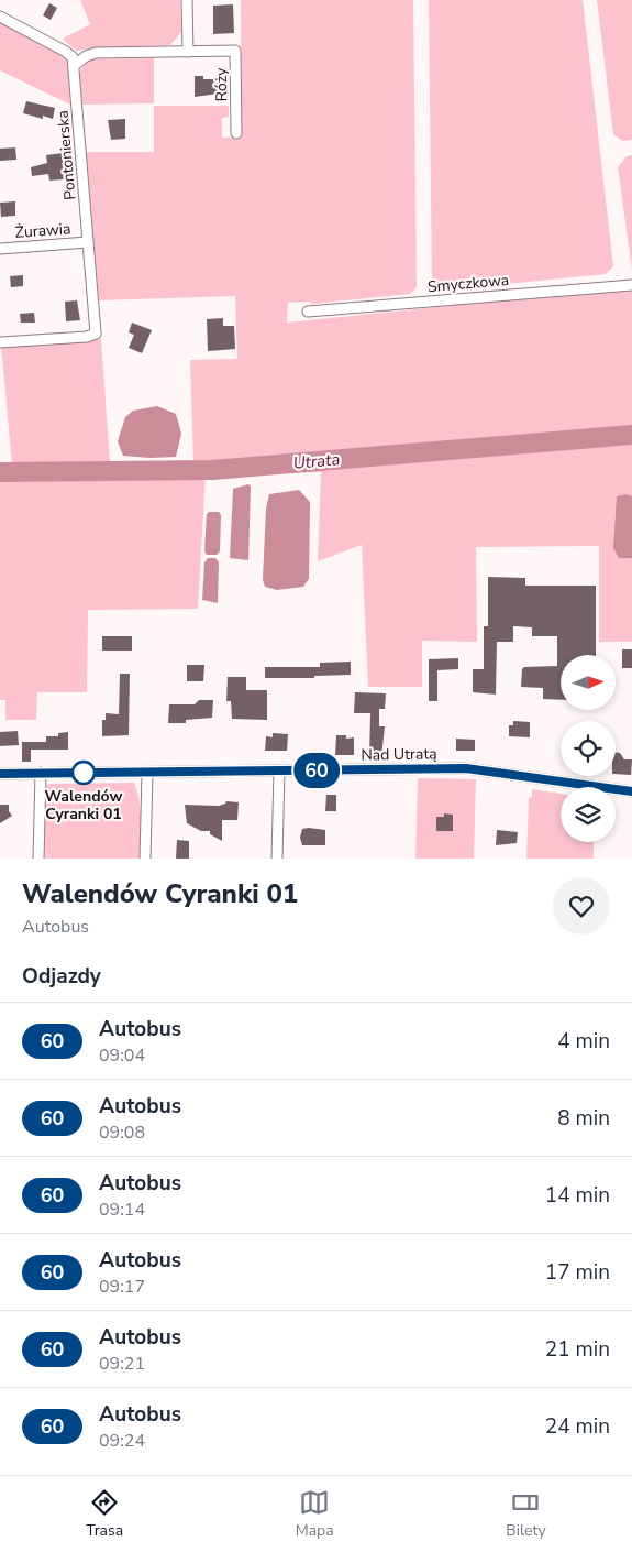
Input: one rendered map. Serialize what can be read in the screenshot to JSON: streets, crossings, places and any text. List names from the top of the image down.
{
  "streets": {
    "street": [
      "Róży",
      "Pontonierska",
      "Żurawia",
      "Smyczkowa",
      "Nad Utratą"
    ]
  },
  "crossings": [
    ["Róży", "Pontonierska"],
    ["Pontonierska", "Żurawia"]
  ],
  "water": ["Utrata"],
  "places": ["Walendów Cyranki 01"],
  "lines": ["bus line 60"],
  "north": "right",
  "page": {
    "on_map": "60",
    "heading": [
      ["Walendów Cyranki 01", "Autobus"],
      "Odjazdy"
    ],
    "list": [
      {
        "mark": "60",
        "name": "Autobus",
        "note": "09:04",
        "value": "4 min"
      },
      {
        "mark": "60",
        "name": "Autobus",
        "note": "09:08",
        "value": "8 min"
      },
      {
        "mark": "60",
        "name": "Autobus",
        "note": "09:14",
        "value": "14 min"
      },
      {
        "mark": "60",
        "name": "Autobus",
        "note": "09:17",
        "value": "17 min"
      },
      {
        "mark": "60",
        "name": "Autobus",
        "note": "09:21",
        "value": "21 min"
      },
      {
        "mark": "60",
        "name": "Autobus",
        "note": "09:24",
        "value": "24 min"
      }
    ],
    "tabs": ["Trasa", "Mapa", "Bilety"]
  }
}
